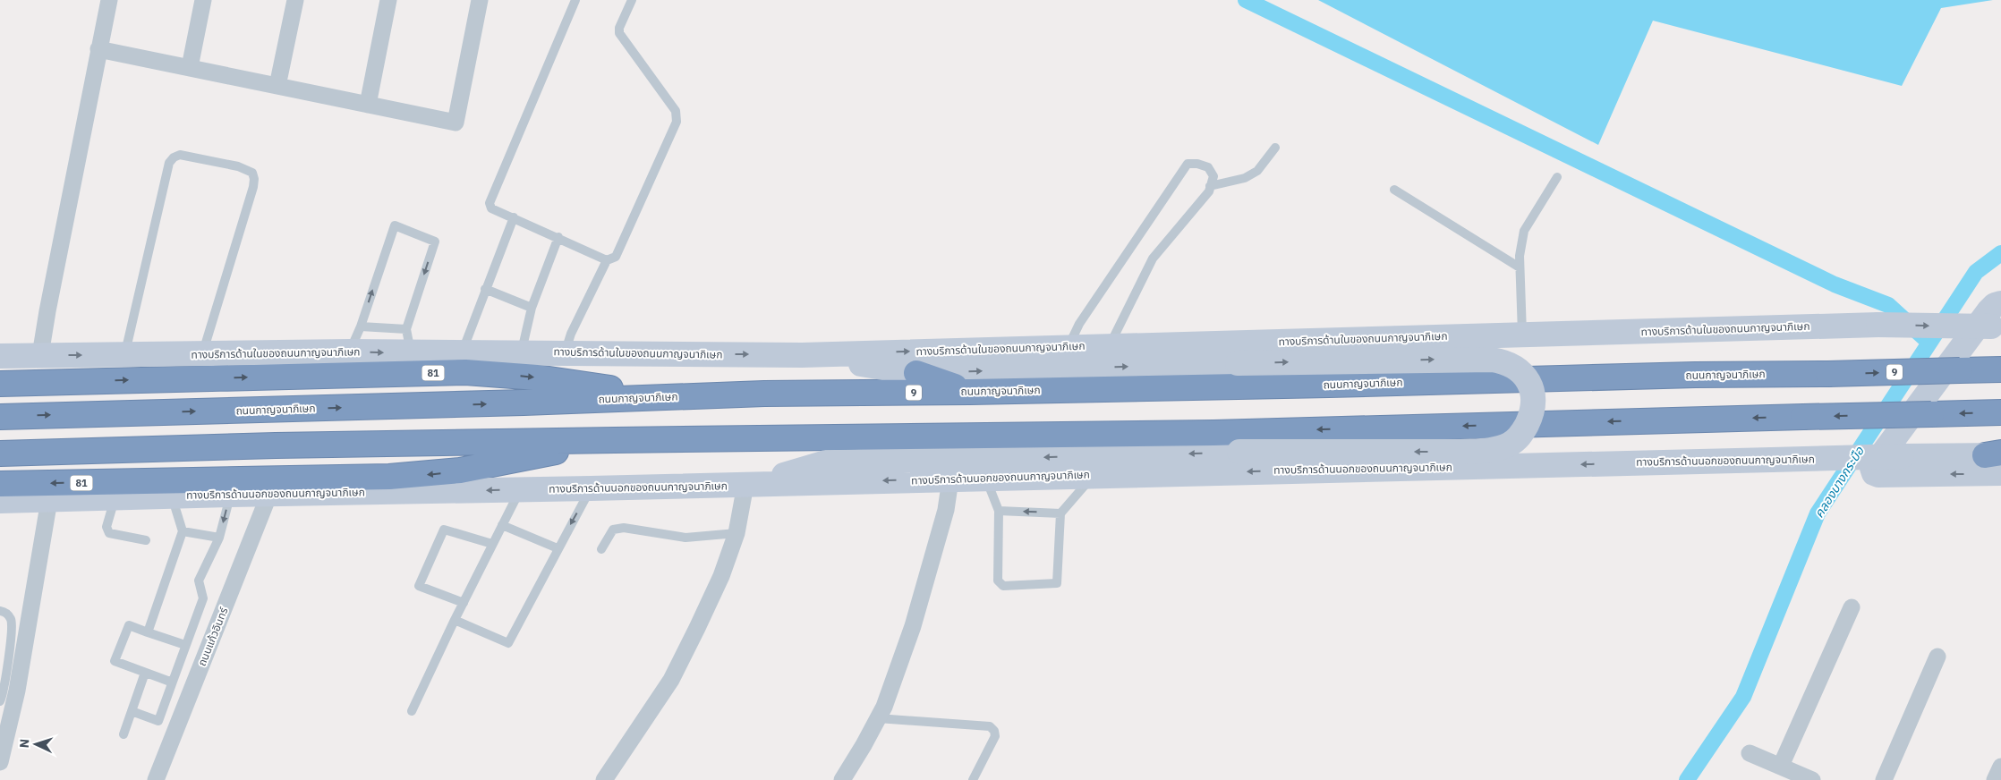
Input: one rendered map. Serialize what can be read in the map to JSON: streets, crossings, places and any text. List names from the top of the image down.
{
  "streets": {
    "highway": ["9", "81", "ถนนกาญจนาภิเษก"],
    "main road": ["ทางบริการด้านในของถนนกาญจนาภิเษก", "ทางบริการด้านนอกของถนนกาญจนาภิเษก"],
    "street": ["ถนนแก้วอินทร์"]
  },
  "crossings": [
    ["81", "ถนนกาญจนาภิเษก"],
    ["81", "ทางบริการด้านนอกของถนนกาญจนาภิเษก"],
    ["ทางบริการด้านนอกของถนนกาญจนาภิเษก", "ถนนแก้วอินทร์"]
  ],
  "one_way": ["ทางบริการด้านในของถนนกาญจนาภิเษก", "ทางบริการด้านนอกของถนนกาญจนาภิเษก"],
  "water": ["คลองบางกระบือ"],
  "north": "left"
}
